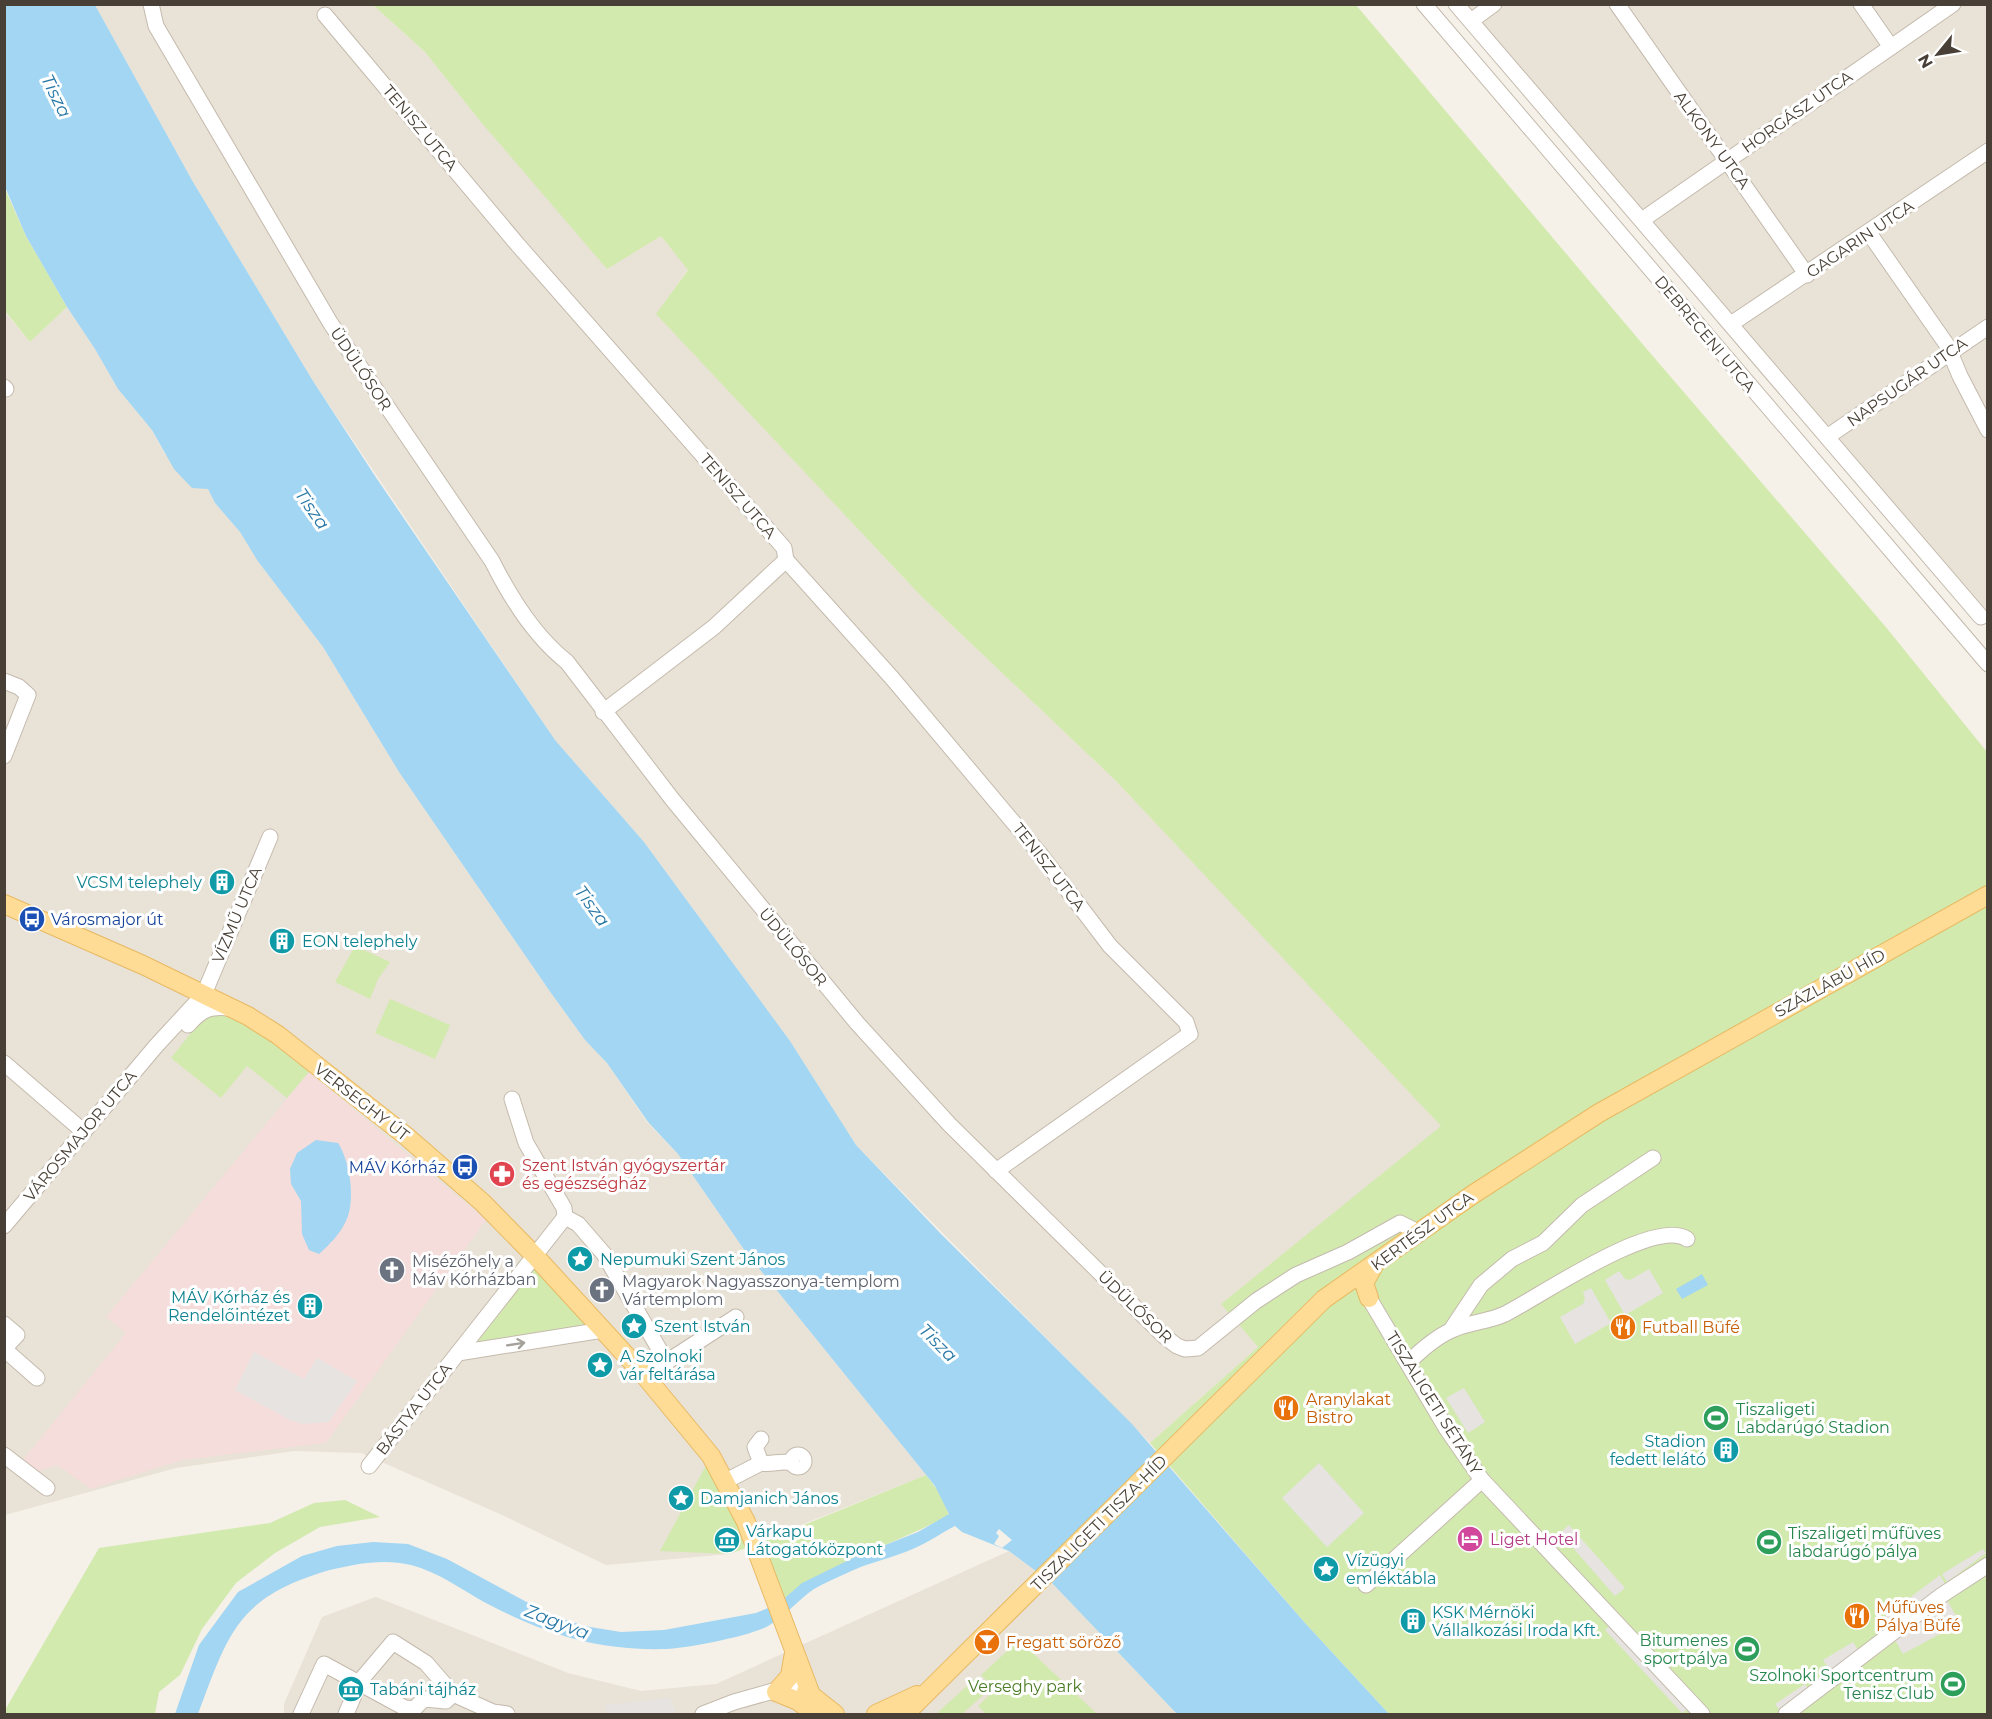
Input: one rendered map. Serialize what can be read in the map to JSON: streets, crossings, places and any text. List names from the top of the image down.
{
  "streets": {
    "main road": [
      "SZÁZLÁBÚ HÍD",
      "VERSEGHY ÚT",
      "KERTÉSZ UTCA",
      "TISZALIGETI TISZA-HÍD"
    ],
    "street": [
      "HORGÁSZ UTCA",
      "TENISZ UTCA",
      "ALKONY UTCA",
      "GAGARIN UTCA",
      "DEBRECENI UTCA",
      "ÜDÜLŐSOR",
      "NAPSUGÁR UTCA",
      "VÍZMŰ UTCA",
      "VÁROSMAJOR UTCA",
      "TISZALIGETI SÉTÁNY",
      "BÁSTYA UTCA"
    ]
  },
  "crossings": [
    ["HORGÁSZ UTCA", "ALKONY UTCA"],
    ["HORGÁSZ UTCA", "DEBRECENI UTCA"],
    ["TENISZ UTCA", "ÜDÜLŐSOR"],
    ["ALKONY UTCA", "GAGARIN UTCA"],
    ["GAGARIN UTCA", "DEBRECENI UTCA"],
    ["DEBRECENI UTCA", "NAPSUGÁR UTCA"],
    ["ÜDÜLŐSOR", "KERTÉSZ UTCA"],
    ["VÍZMŰ UTCA", "VERSEGHY ÚT"],
    ["VÍZMŰ UTCA", "VÁROSMAJOR UTCA"],
    ["SZÁZLÁBÚ HÍD", "KERTÉSZ UTCA"],
    ["VERSEGHY ÚT", "VÁROSMAJOR UTCA"],
    ["VERSEGHY ÚT", "BÁSTYA UTCA"],
    ["KERTÉSZ UTCA", "TISZALIGETI TISZA-HÍD"]
  ],
  "water": ["Tisza", "Zagyva"],
  "parks": ["Verseghy park"],
  "places": {
    "building": [
      "VCSM telephely",
      "EON telephely",
      "MÁV Kórház és Rendelőintézet",
      "Stadion fedett lelátó",
      "KSK Mérnöki Vállalkozási Iroda Kft."
    ],
    "bus stop": ["Városmajor út", "MÁV Kórház"],
    "pharmacy": ["Szent István gyógyszertár és egészségház"],
    "place": [
      "Nepumuki Szent János",
      "Szent István",
      "A Szolnoki vár feltárása",
      "Damjanich János",
      "Vízügyi emléktábla"
    ],
    "church": ["Misézőhely a Máv Kórházban", "Magyarok Nagyasszonya-templom Vártemplom"],
    "restaurant": ["Futball Büfé", "Aranylakat Bistro", "Műfüves Pálya Büfé"],
    "sports": [
      "Tiszaligeti Labdarúgó Stadion",
      "Tiszaligeti műfüves labdarúgó pálya",
      "Bitumenes sportpálya",
      "Szolnoki Sportcentrum Tenisz Club"
    ],
    "hotel": ["Liget Hotel"],
    "museum": ["Várkapu Látogatóközpont", "Tabáni tájház"],
    "bar": ["Fregatt söröző"]
  },
  "north": "bottom left"
}
